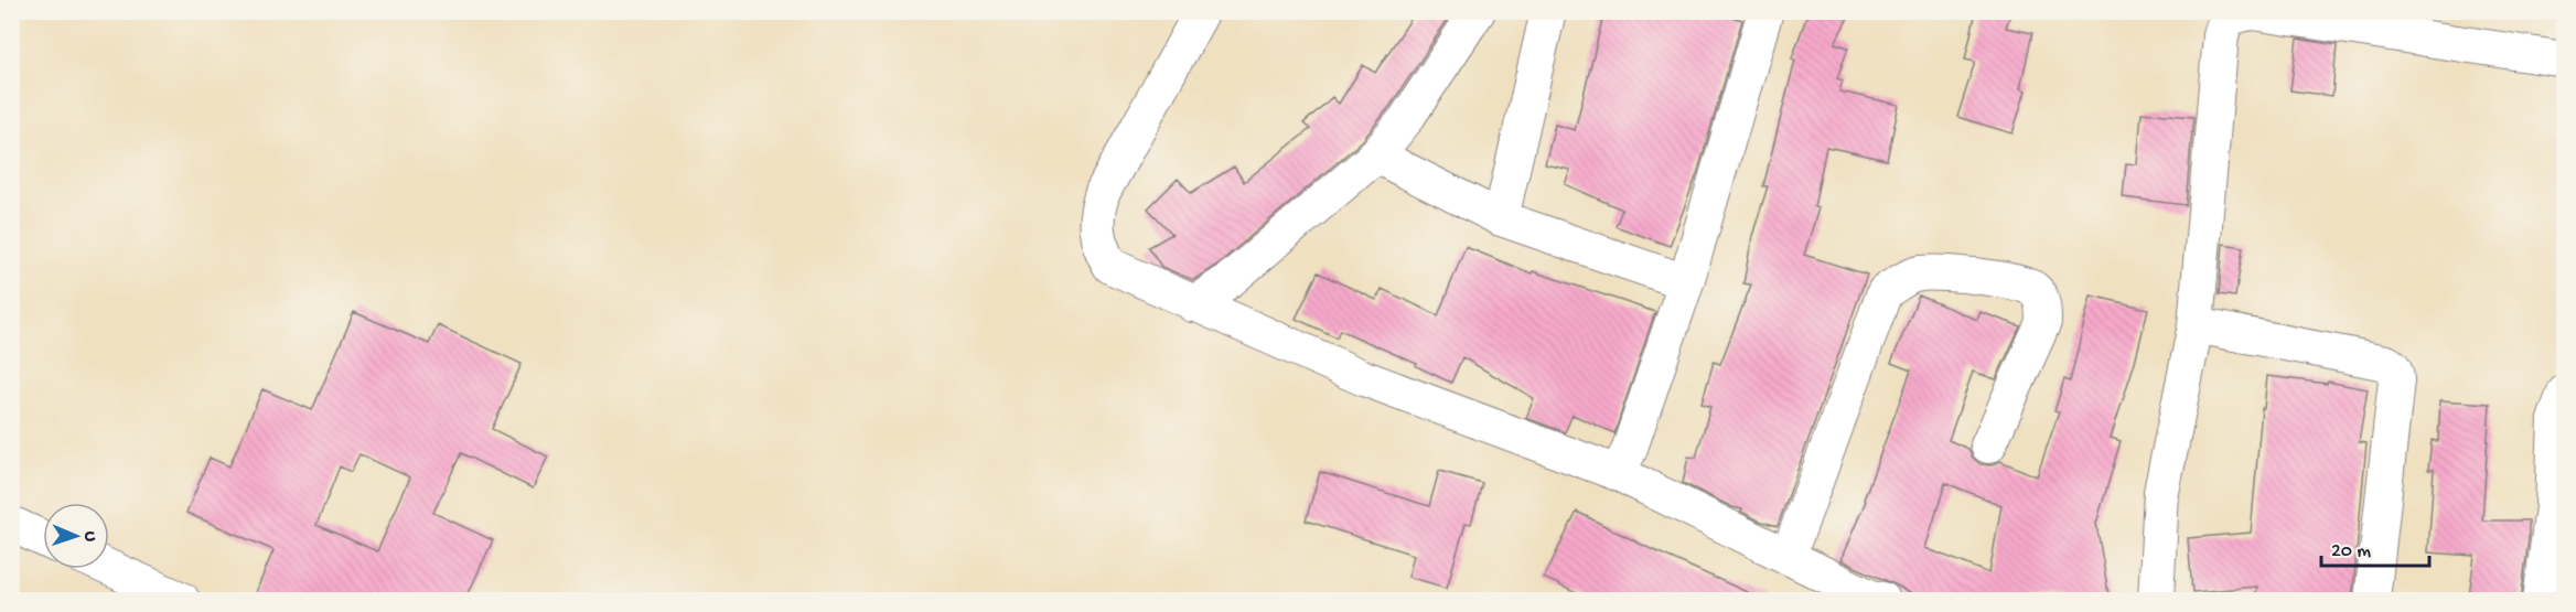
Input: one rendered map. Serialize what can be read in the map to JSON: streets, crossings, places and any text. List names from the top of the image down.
{
  "scale_bar": "20 m",
  "north": "right"
}
